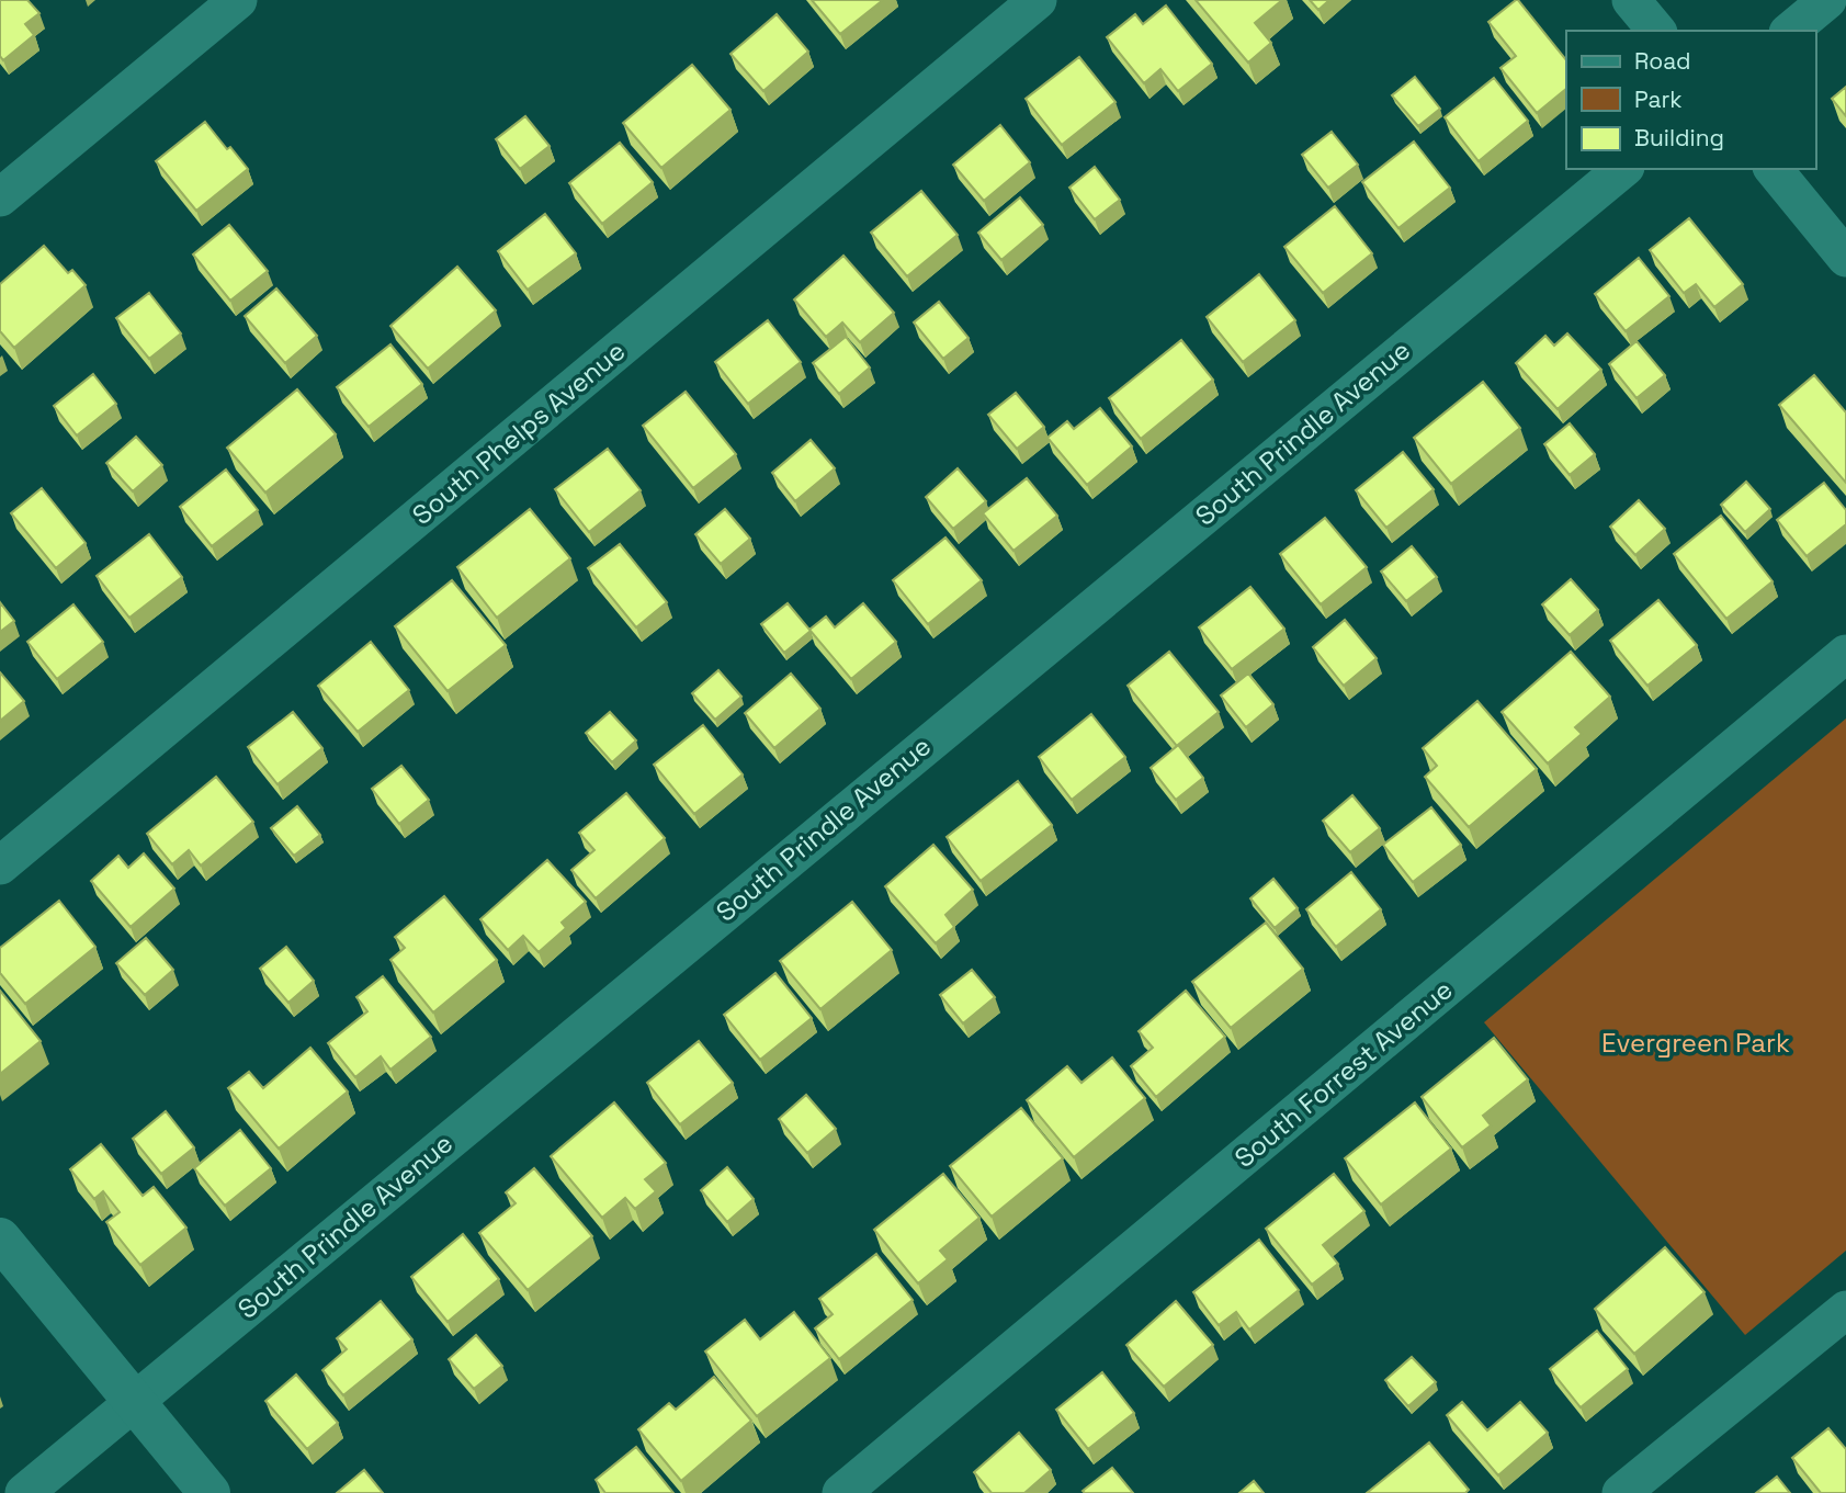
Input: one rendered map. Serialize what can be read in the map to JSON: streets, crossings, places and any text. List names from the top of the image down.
{
  "streets": {
    "street": ["South Phelps Avenue", "South Prindle Avenue", "South Forrest Avenue"]
  },
  "parks": ["Evergreen Park"],
  "legend": ["Road", "Park", "Building"]
}
